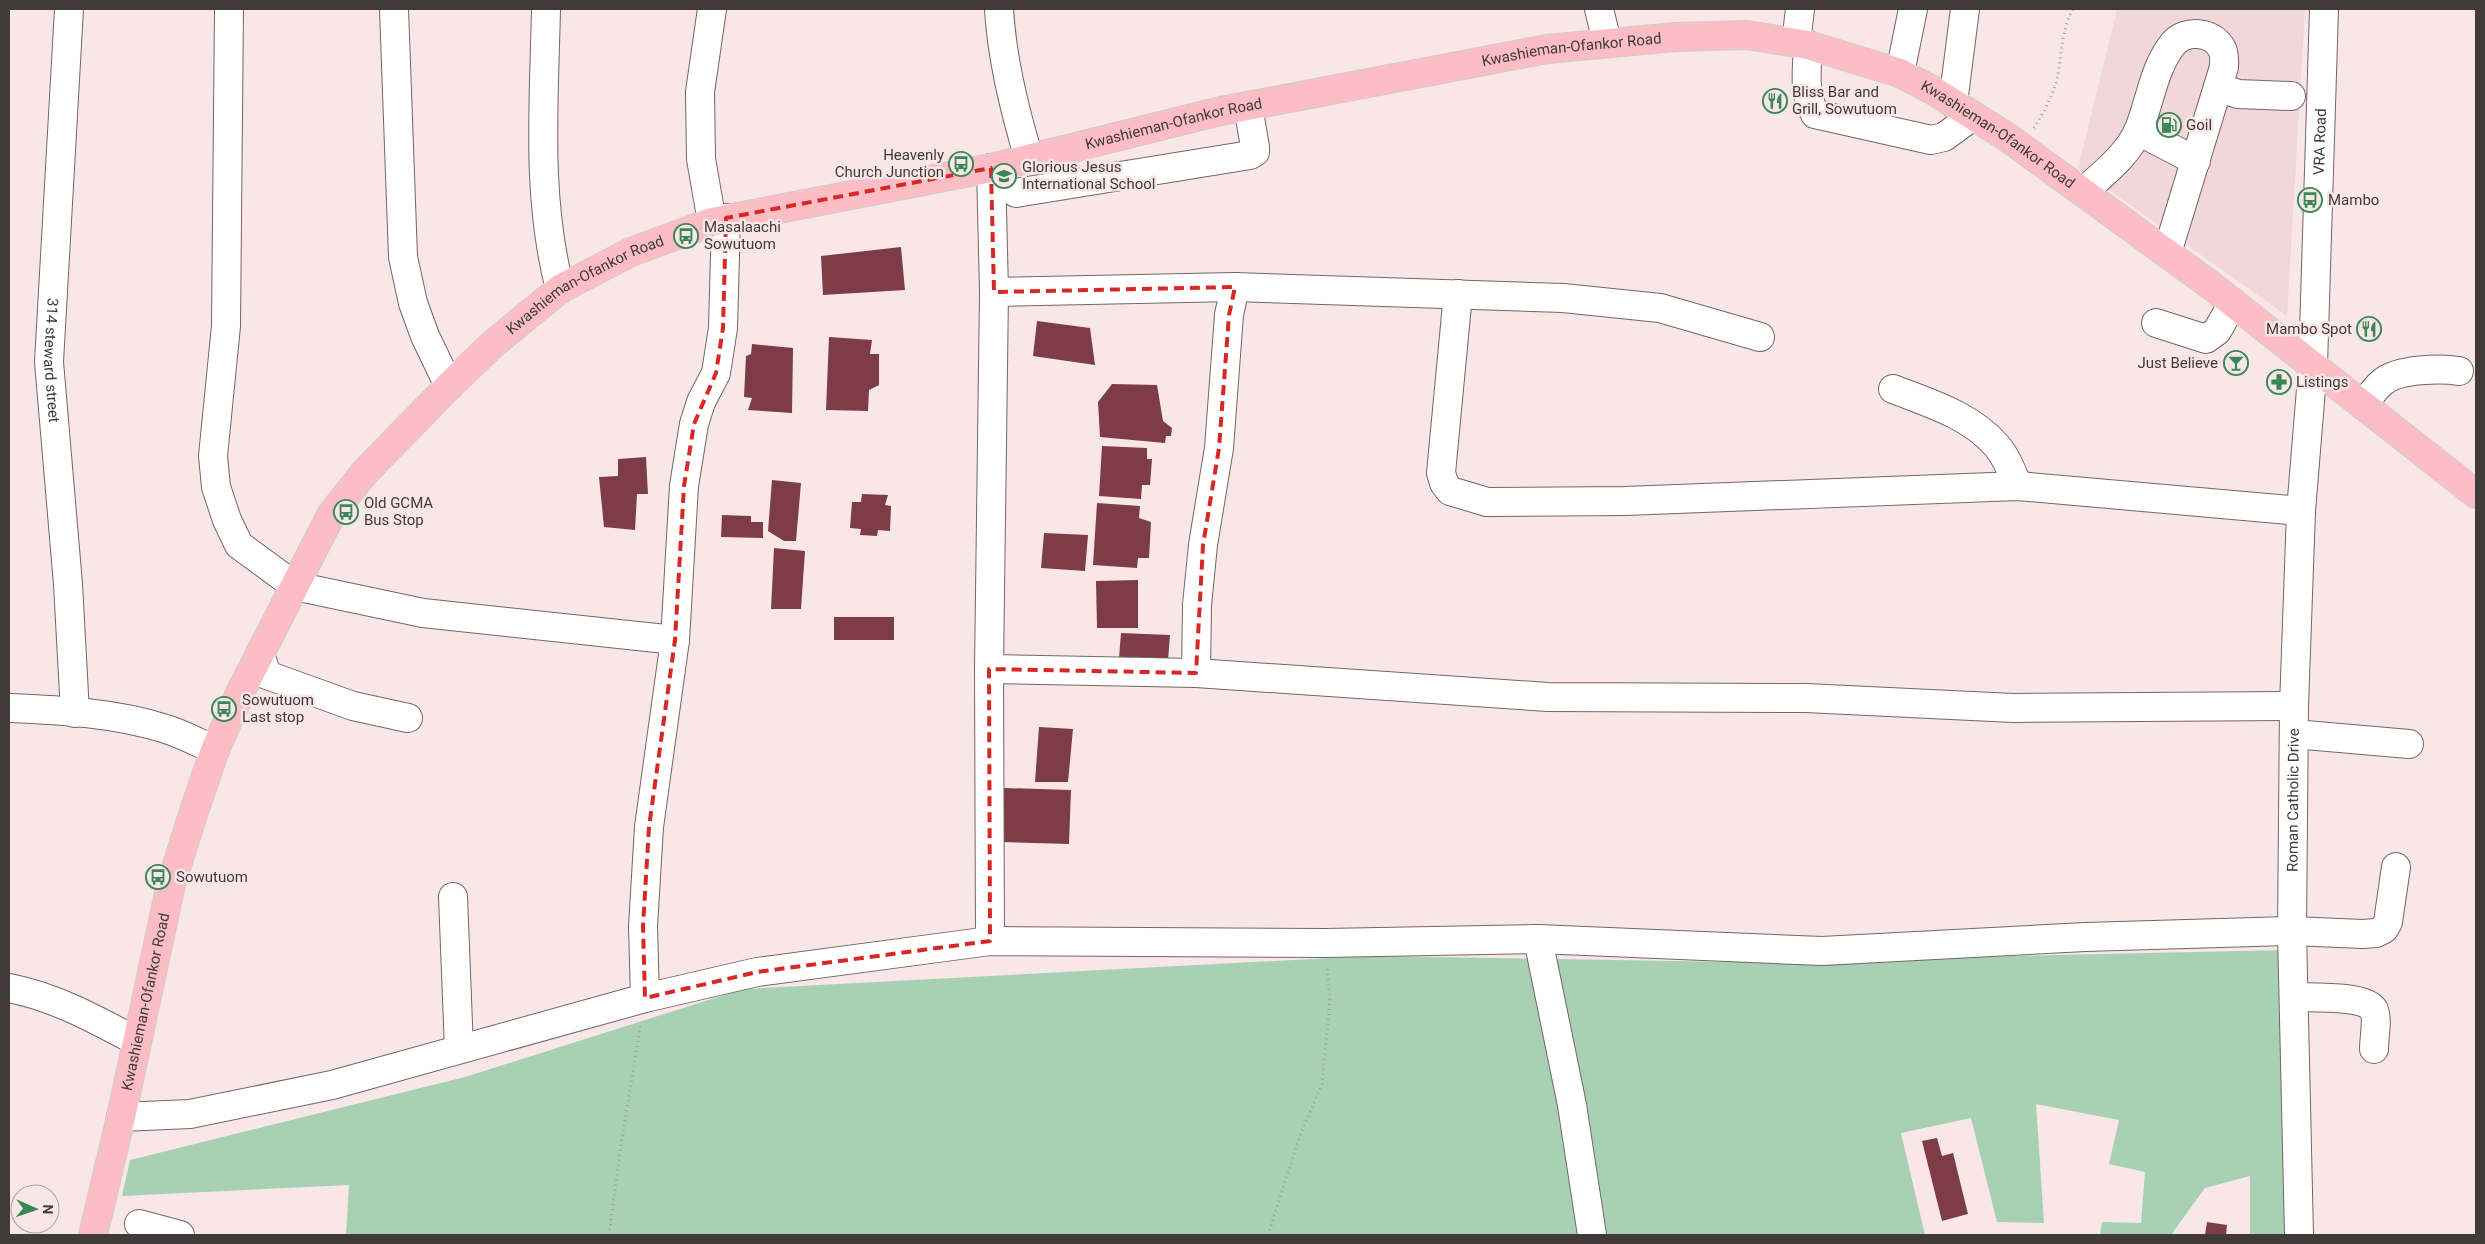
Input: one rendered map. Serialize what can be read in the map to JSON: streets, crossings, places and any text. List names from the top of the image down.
{
  "streets": {
    "main road": ["Kwashieman-Ofankor Road"],
    "street": ["VRA Road", "314 steward street", "Roman Catholic Drive"]
  },
  "crossings": [
    ["Kwashieman-Ofankor Road", "VRA Road"],
    ["Kwashieman-Ofankor Road", "Roman Catholic Drive"],
    ["VRA Road", "Roman Catholic Drive"]
  ],
  "places": {
    "restaurant": ["Bliss Bar and Grill, Sowutuom", "Mambo Spot"],
    "fuel station": ["Goil"],
    "bus stop": [
      "Heavenly Church Junction",
      "Mambo",
      "Masalaachi Sowutuom",
      "Old GCMA Bus Stop",
      "Sowutuom Last stop",
      "Sowutuom"
    ],
    "school or university": ["Glorious Jesus International School"],
    "bar": ["Just Believe"],
    "pharmacy": ["Listings"]
  },
  "north": "right"
}
